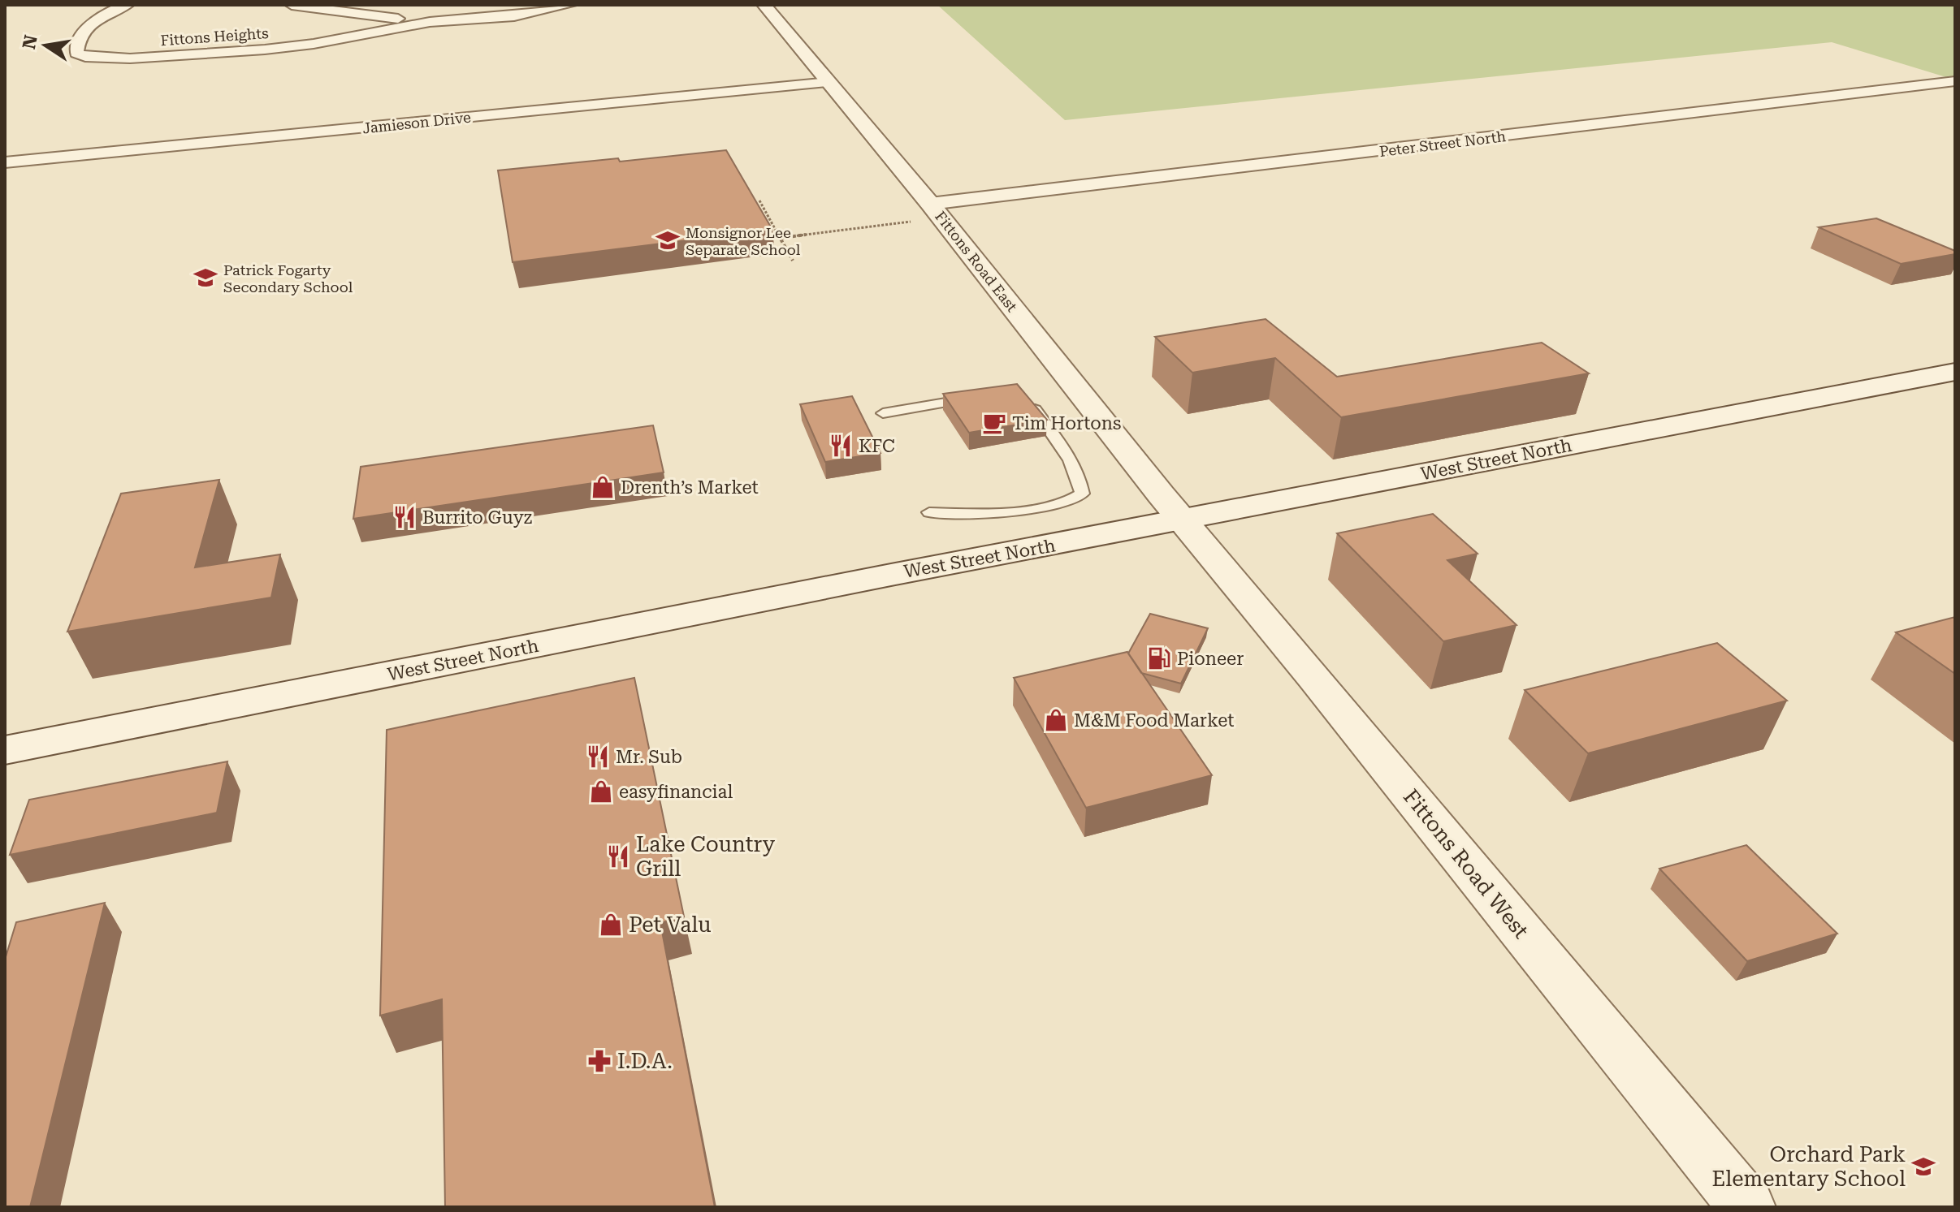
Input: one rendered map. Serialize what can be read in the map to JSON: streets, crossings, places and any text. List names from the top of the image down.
{
  "streets": {
    "street": [
      "Fittons Heights",
      "Jamieson Drive",
      "Peter Street North",
      "Fittons Road East",
      "West Street North",
      "Fittons Road West"
    ]
  },
  "crossings": [
    ["Jamieson Drive", "Fittons Road East"],
    ["Peter Street North", "Fittons Road East"],
    ["Fittons Road East", "West Street North"],
    ["Fittons Road East", "Fittons Road West"],
    ["West Street North", "Fittons Road West"]
  ],
  "places": {
    "school or university": ["Monsignor Lee Separate School", "Patrick Fogarty Secondary School", "Orchard Park Elementary School"],
    "cafe": ["Tim Hortons"],
    "restaurant": [
      "KFC",
      "Burrito Guyz",
      "Mr. Sub",
      "Lake Country Grill"
    ],
    "shop": [
      "Drenth’s Market",
      "M&M Food Market",
      "easyfinancial",
      "Pet Valu"
    ],
    "fuel station": ["Pioneer"],
    "pharmacy": ["I.D.A."]
  },
  "north": "left"
}
